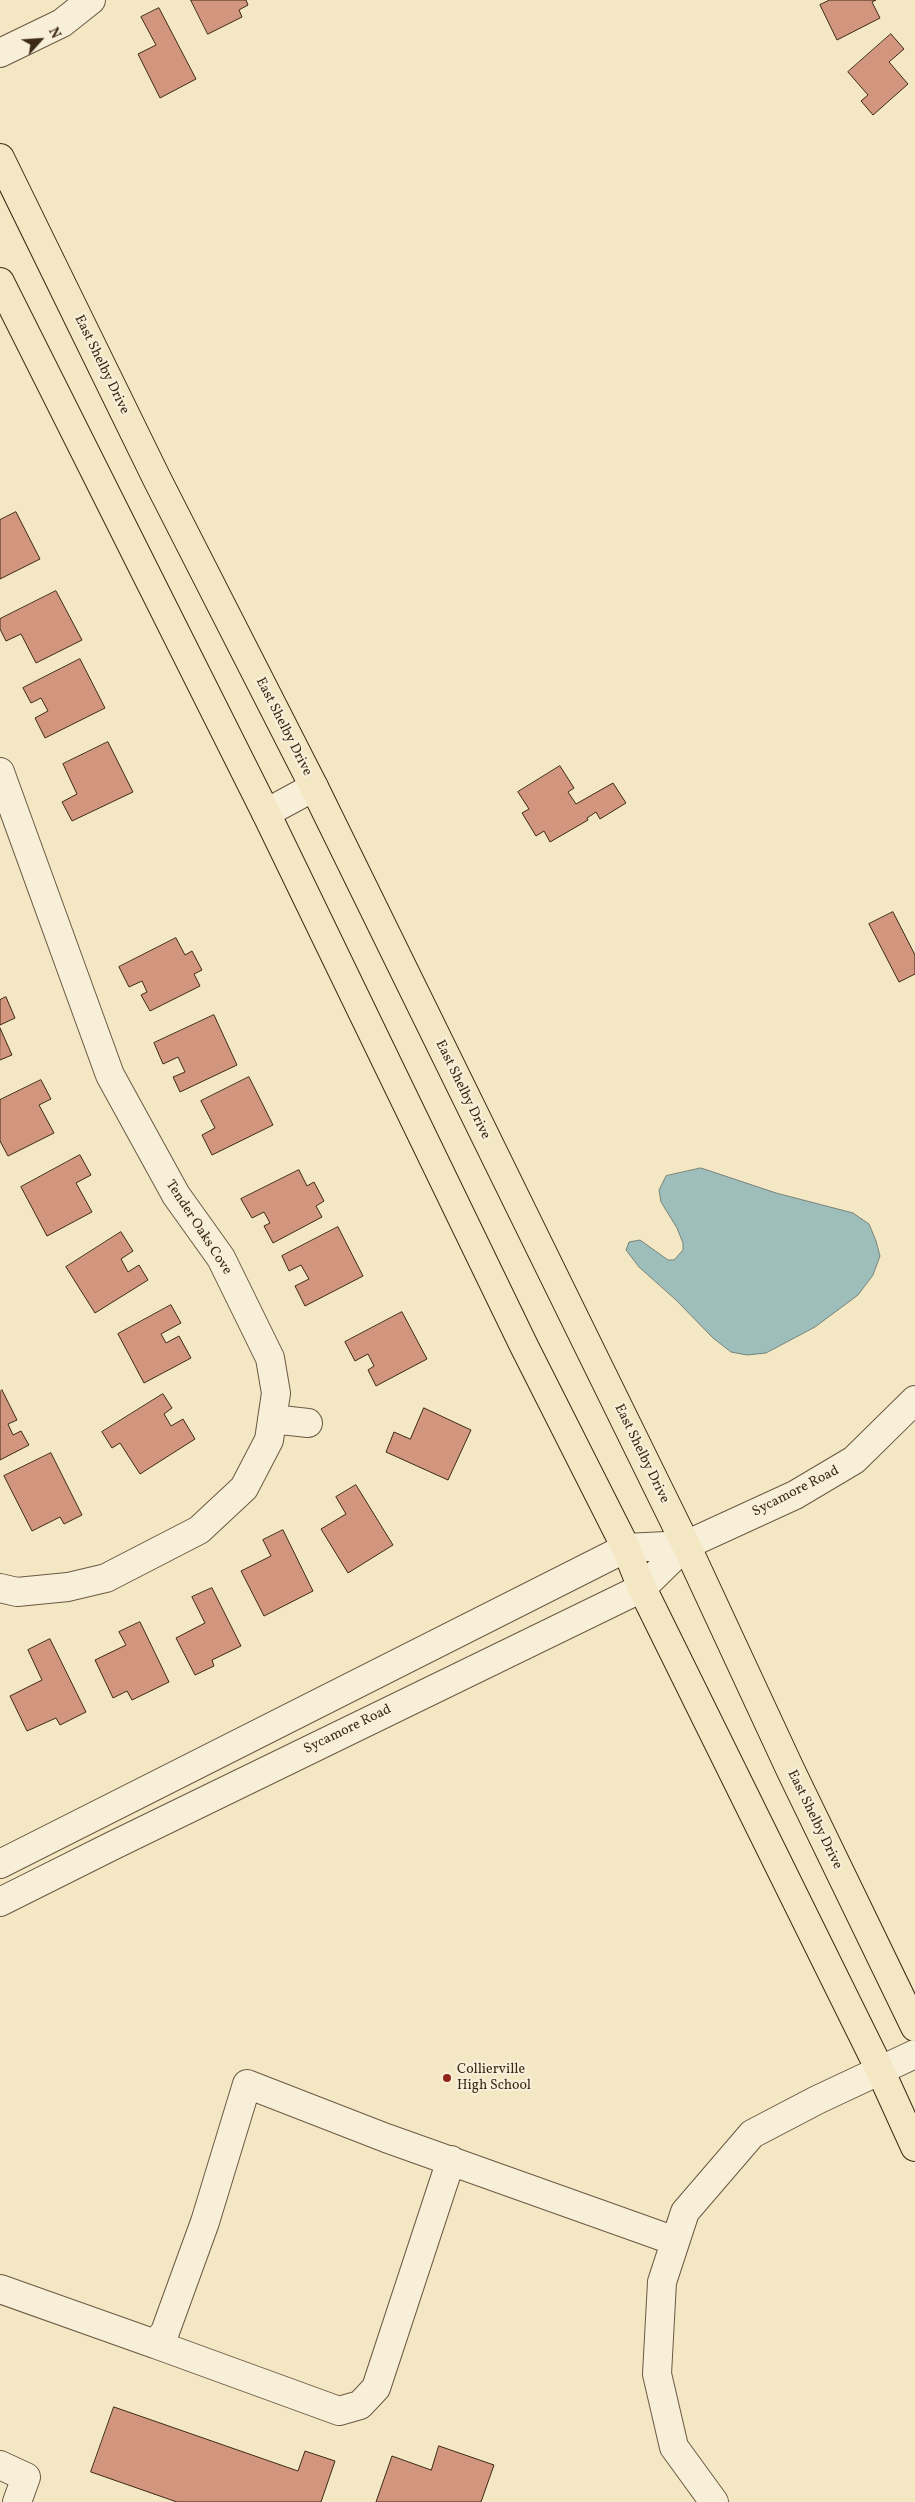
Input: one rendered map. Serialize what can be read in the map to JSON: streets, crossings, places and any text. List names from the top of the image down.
{
  "streets": {
    "main road": ["East Shelby Drive"],
    "street": ["Tender Oaks Cove", "Sycamore Road"]
  },
  "crossings": [
    ["East Shelby Drive", "Sycamore Road"]
  ],
  "places": ["Collierville High School"],
  "north": "top right"
}
